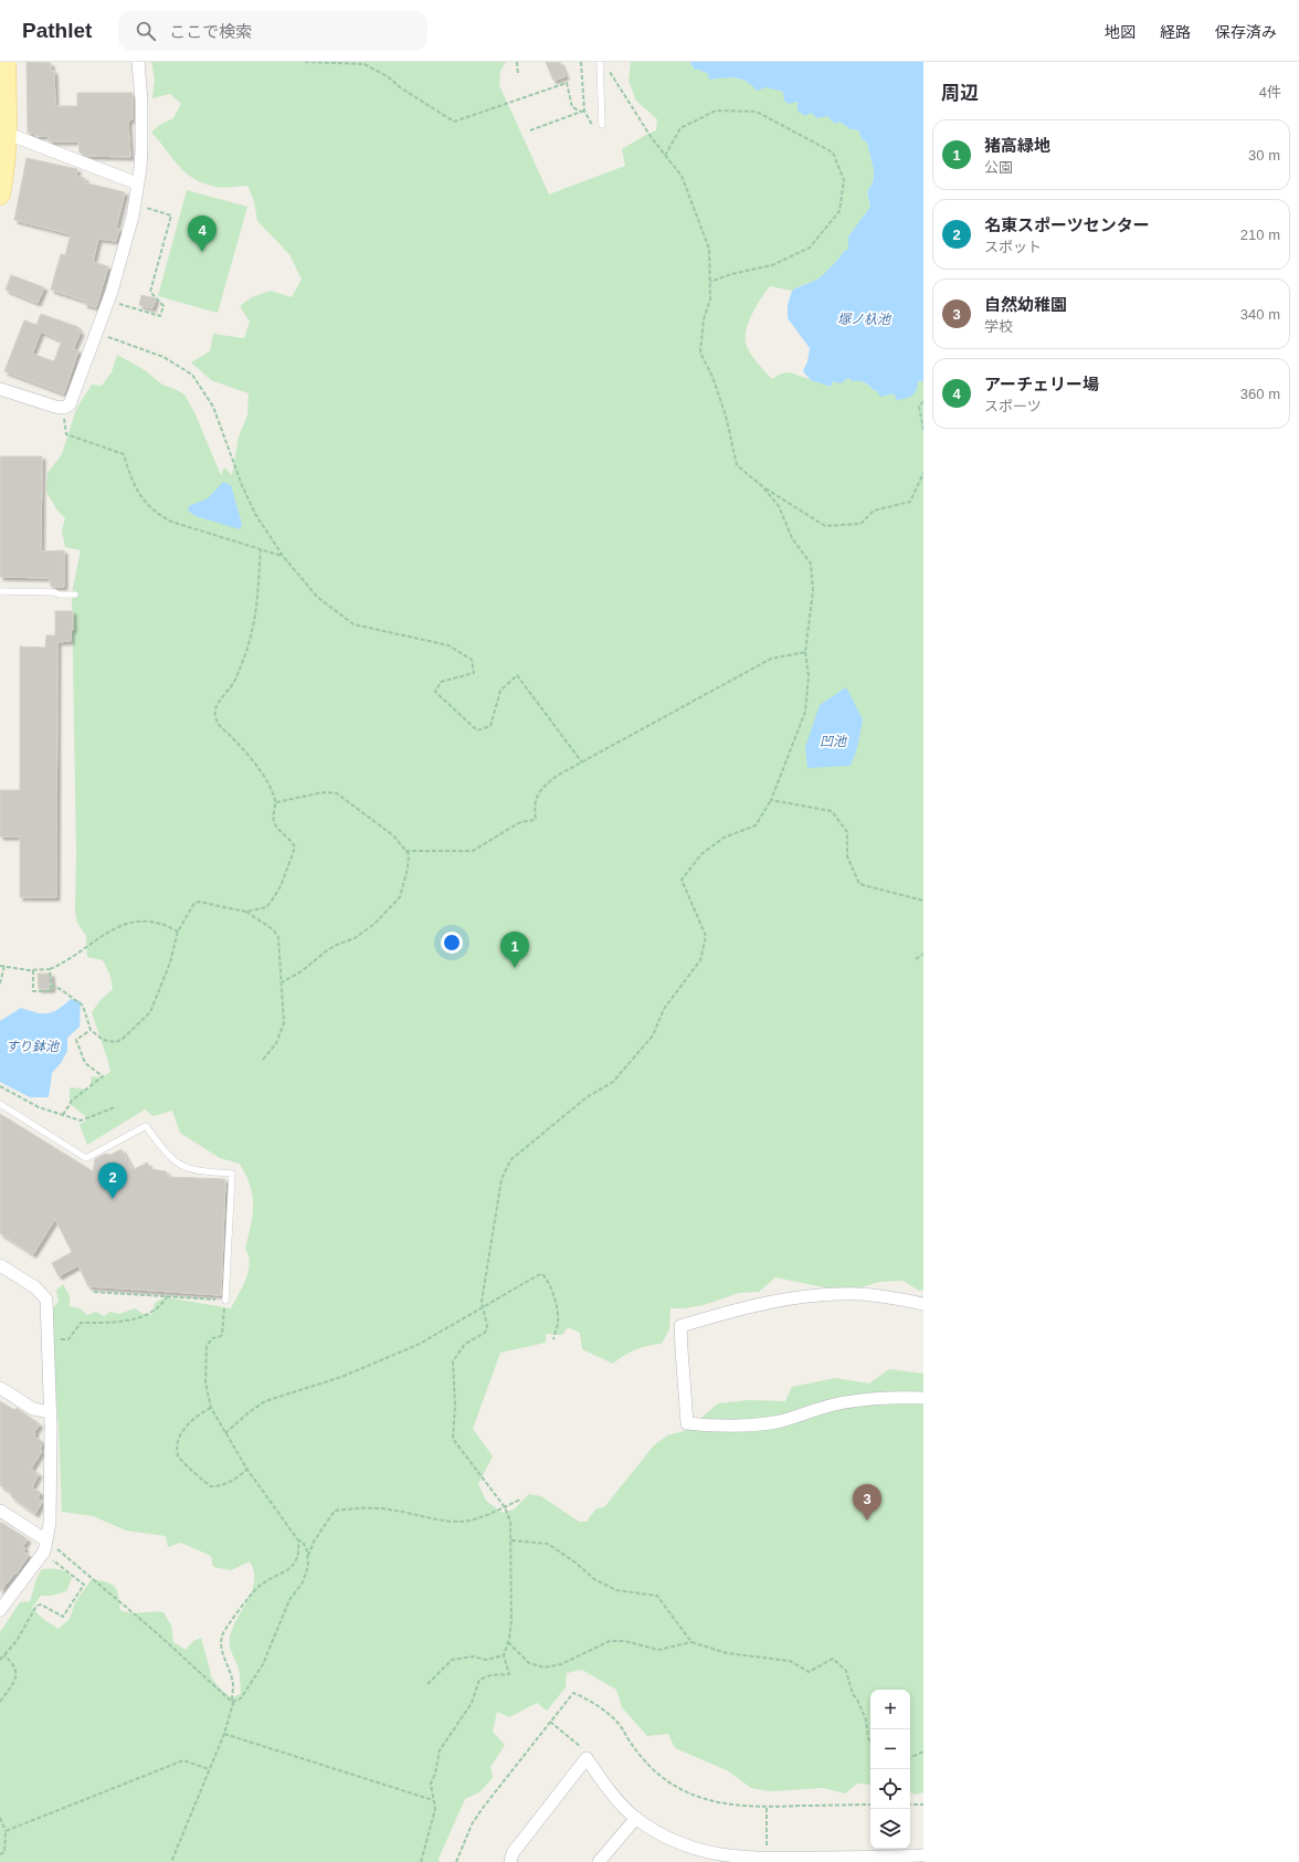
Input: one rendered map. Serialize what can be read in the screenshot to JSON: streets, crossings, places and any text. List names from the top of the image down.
{
  "water": ["塚ノ杁池", "凹池", "すり鉢池"],
  "page": {
    "header": "Pathlet",
    "search": "ここで検索",
    "nav": ["地図", "経路", "保存済み"],
    "heading": ["周辺", "4件"],
    "list": [
      {
        "mark": "1",
        "name": "猪高緑地",
        "note": "公園",
        "value": "30 m"
      },
      {
        "mark": "2",
        "name": "名東スポーツセンター",
        "note": "スポット",
        "value": "210 m"
      },
      {
        "mark": "3",
        "name": "自然幼稚園",
        "note": "学校",
        "value": "340 m"
      },
      {
        "mark": "4",
        "name": "アーチェリー場",
        "note": "スポーツ",
        "value": "360 m"
      }
    ],
    "pins": [
      "4",
      "1",
      "2",
      "3"
    ],
    "map_buttons": ["+", "−"]
  }
}
